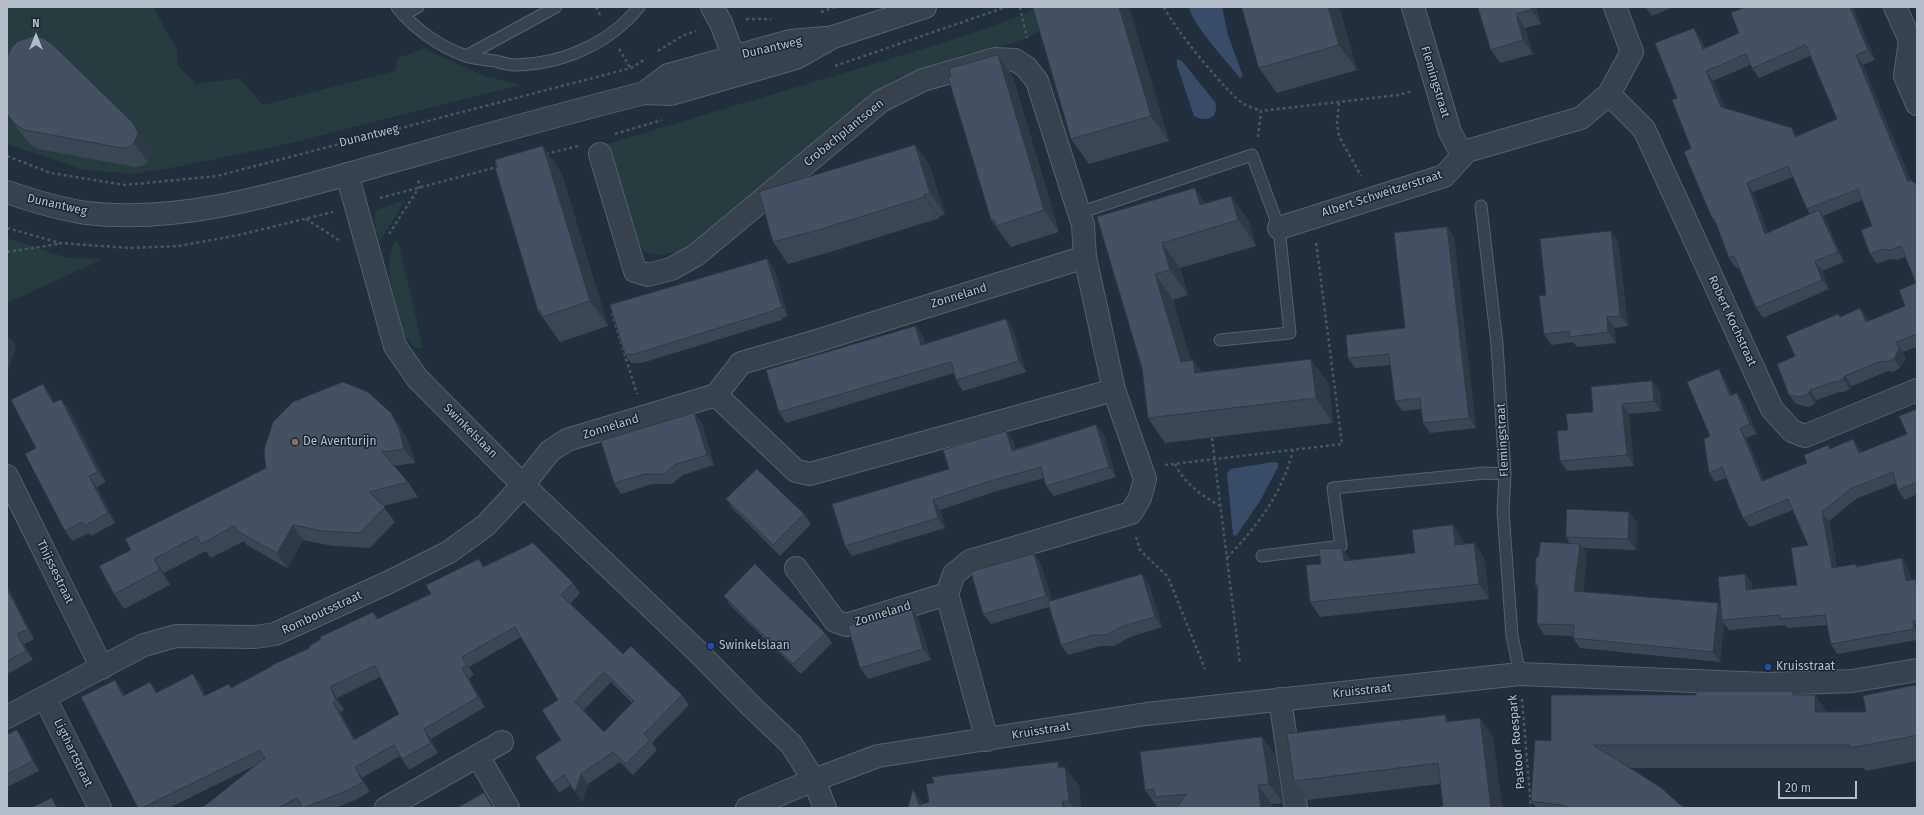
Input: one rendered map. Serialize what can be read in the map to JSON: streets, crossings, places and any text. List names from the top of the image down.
{
  "streets": {
    "street": [
      "Dunantweg",
      "Flemingstraat",
      "Crobachplantsoen",
      "Albert Schweitzerstraat",
      "Zonneland",
      "Robert Kochstraat",
      "Swinkelslaan",
      "Thijssestraat",
      "Romboutsstraat",
      "Kruisstraat",
      "Ligthartstraat"
    ],
    "path": ["Pastoor Roespark"]
  },
  "crossings": [
    ["Dunantweg", "Swinkelslaan"],
    ["Flemingstraat", "Albert Schweitzerstraat"],
    ["Flemingstraat", "Kruisstraat"],
    ["Flemingstraat", "Pastoor Roespark"],
    ["Crobachplantsoen", "Zonneland"],
    ["Zonneland", "Swinkelslaan"],
    ["Zonneland", "Romboutsstraat"],
    ["Swinkelslaan", "Romboutsstraat"],
    ["Swinkelslaan", "Kruisstraat"],
    ["Thijssestraat", "Romboutsstraat"],
    ["Romboutsstraat", "Ligthartstraat"],
    ["Kruisstraat", "Pastoor Roespark"]
  ],
  "places": ["De Aventurijn", "Swinkelslaan", "Kruisstraat"],
  "scale_bar": "20 m",
  "north": "top"
}
